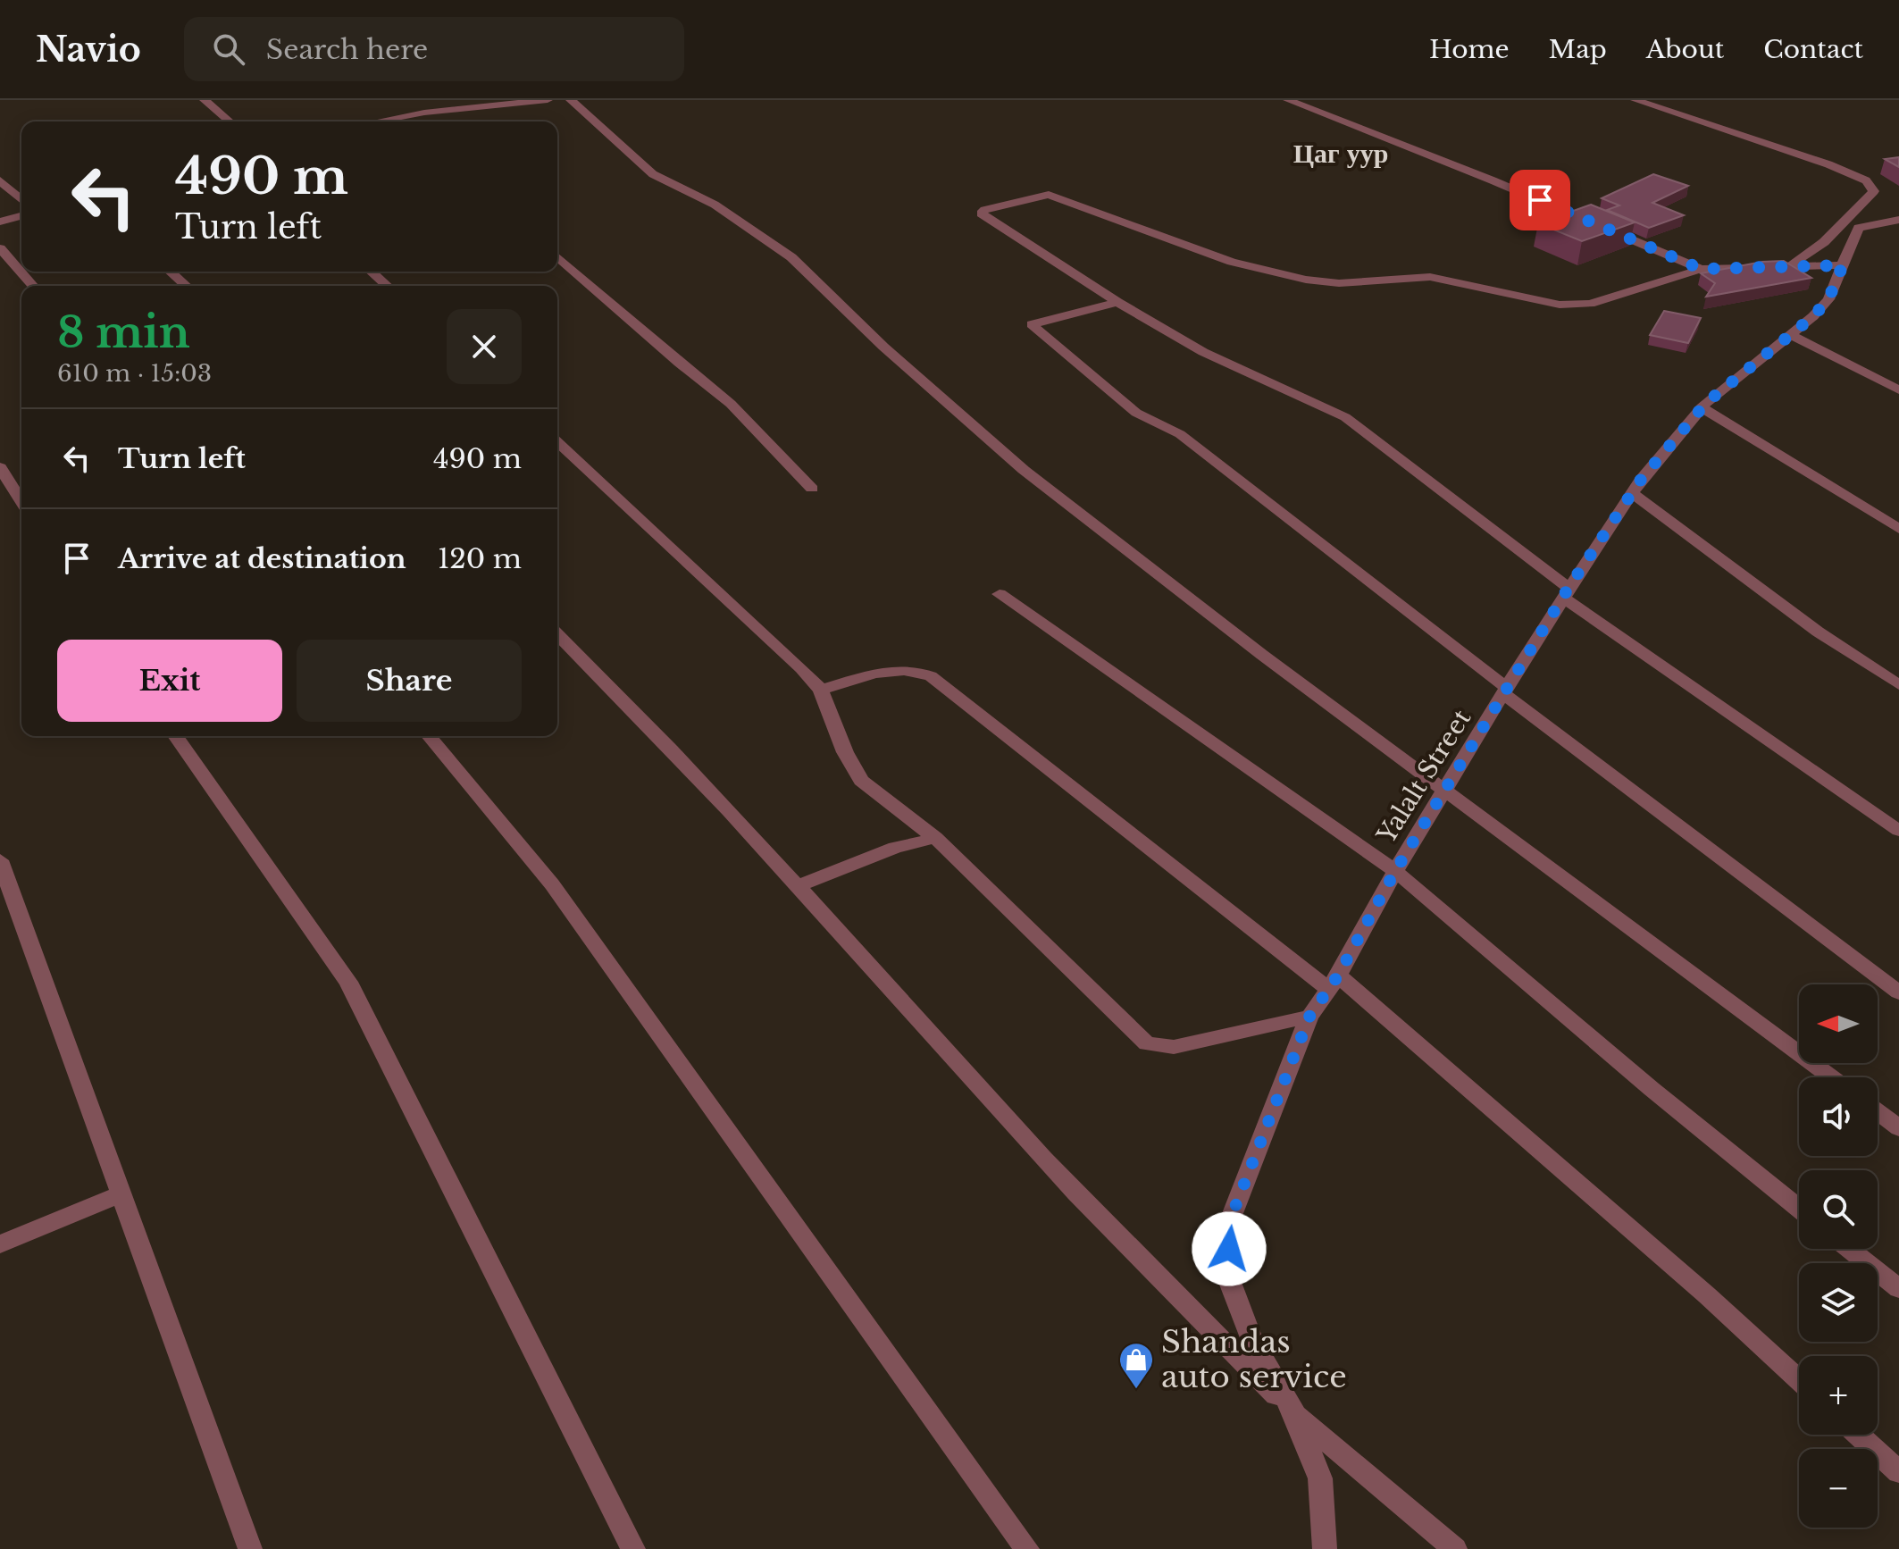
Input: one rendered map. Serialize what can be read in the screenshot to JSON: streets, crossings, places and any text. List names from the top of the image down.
{
  "streets": {
    "street": ["Yalalt Street"]
  },
  "districts": ["Цаг уур"],
  "places": {
    "shop": ["Shandas auto service"]
  },
  "north": "left",
  "page": {
    "header": "Navio",
    "search": "Search here",
    "nav": [
      "Home",
      "Map",
      "About",
      "Contact"
    ],
    "turn": ["490 m", "Turn left"],
    "heading": ["8 min", "610 m · 15:03"],
    "list": [
      {
        "name": "Turn left",
        "value": "490 m"
      },
      {
        "name": "Arrive at destination",
        "value": "120 m"
      }
    ],
    "buttons": ["Exit", "Share"],
    "map_buttons": ["+", "−"]
  }
}
